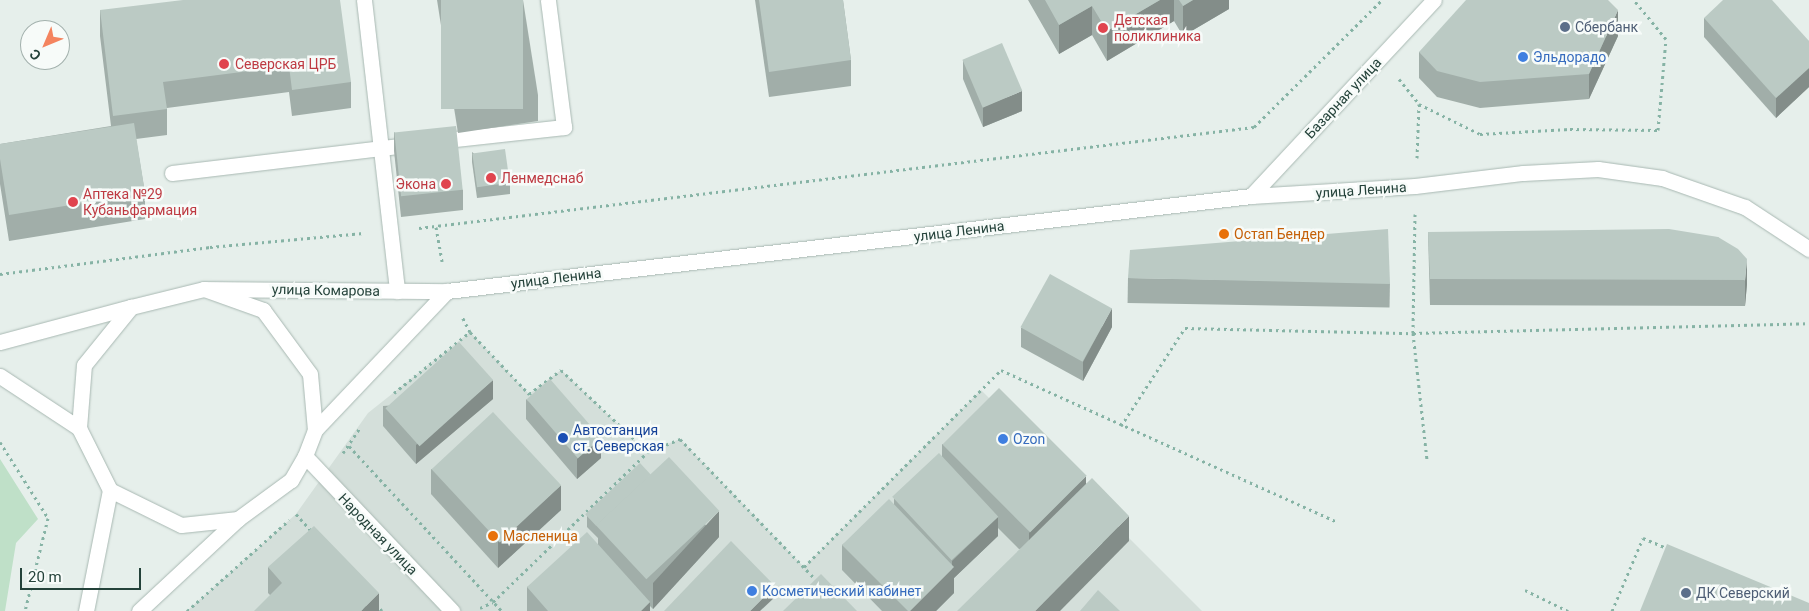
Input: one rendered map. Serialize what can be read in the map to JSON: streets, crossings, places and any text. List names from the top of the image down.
{
  "streets": {
    "street": [
      "Базарная улица",
      "улица Ленина",
      "улица Комарова",
      "Народная улица"
    ]
  },
  "crossings": [
    ["Базарная улица", "улица Ленина"],
    ["улица Ленина", "улица Комарова"]
  ],
  "places": [
    "Сбербанк",
    "Детская поликлиника",
    "Эльдорадо",
    "Северская ЦРБ",
    "Ленмедснаб",
    "Экона",
    "Аптека №29 Кубаньфармация",
    "Остап Бендер",
    "Автостанция ст. Северская",
    "Ozon",
    "Масленица",
    "Косметический кабинет",
    "ДК Северский"
  ],
  "scale_bar": "20 m",
  "north": "bottom left"
}
